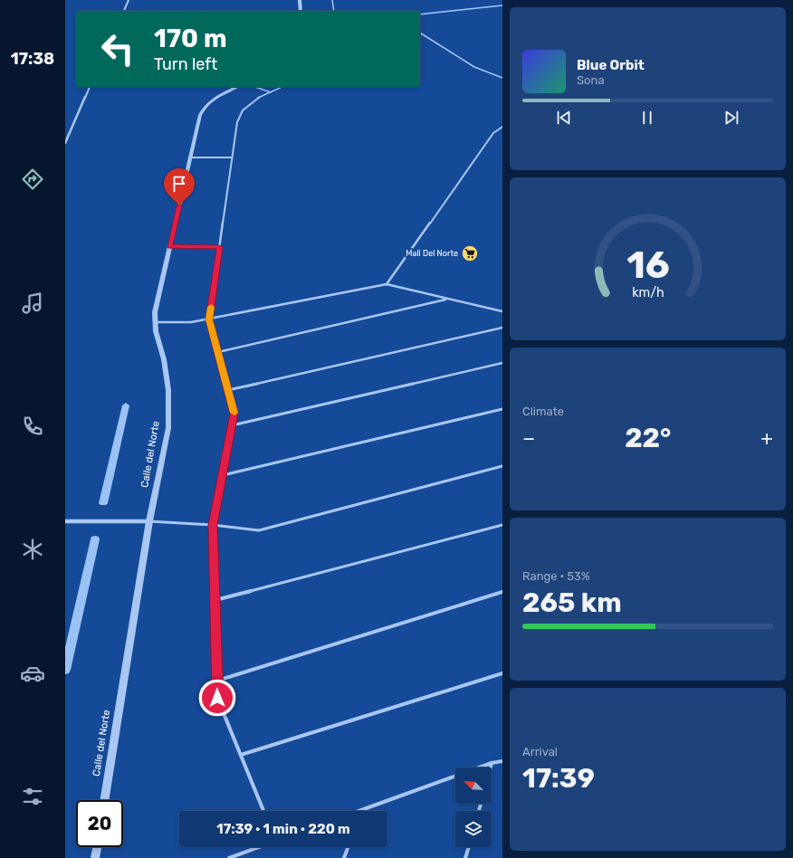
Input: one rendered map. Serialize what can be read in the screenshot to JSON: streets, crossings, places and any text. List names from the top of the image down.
{
  "streets": {
    "street": ["Calle del Norte"]
  },
  "places": {
    "supermarket": ["Mall Del Norte"]
  },
  "north": "top left",
  "page": {
    "tabs": "17:38",
    "turn": ["170 m", "Turn left"],
    "song": ["Blue Orbit", "Sona"],
    "tile": [
      "Climate",
      ["Range · 53%", "265 km"],
      ["Arrival", "17:39"]
    ],
    "heat": ["−", "22°", "+"],
    "limit": "20",
    "trip": "17:39 · 1 min · 220 m",
    "gauge": ["16", "km/h"]
  }
}
